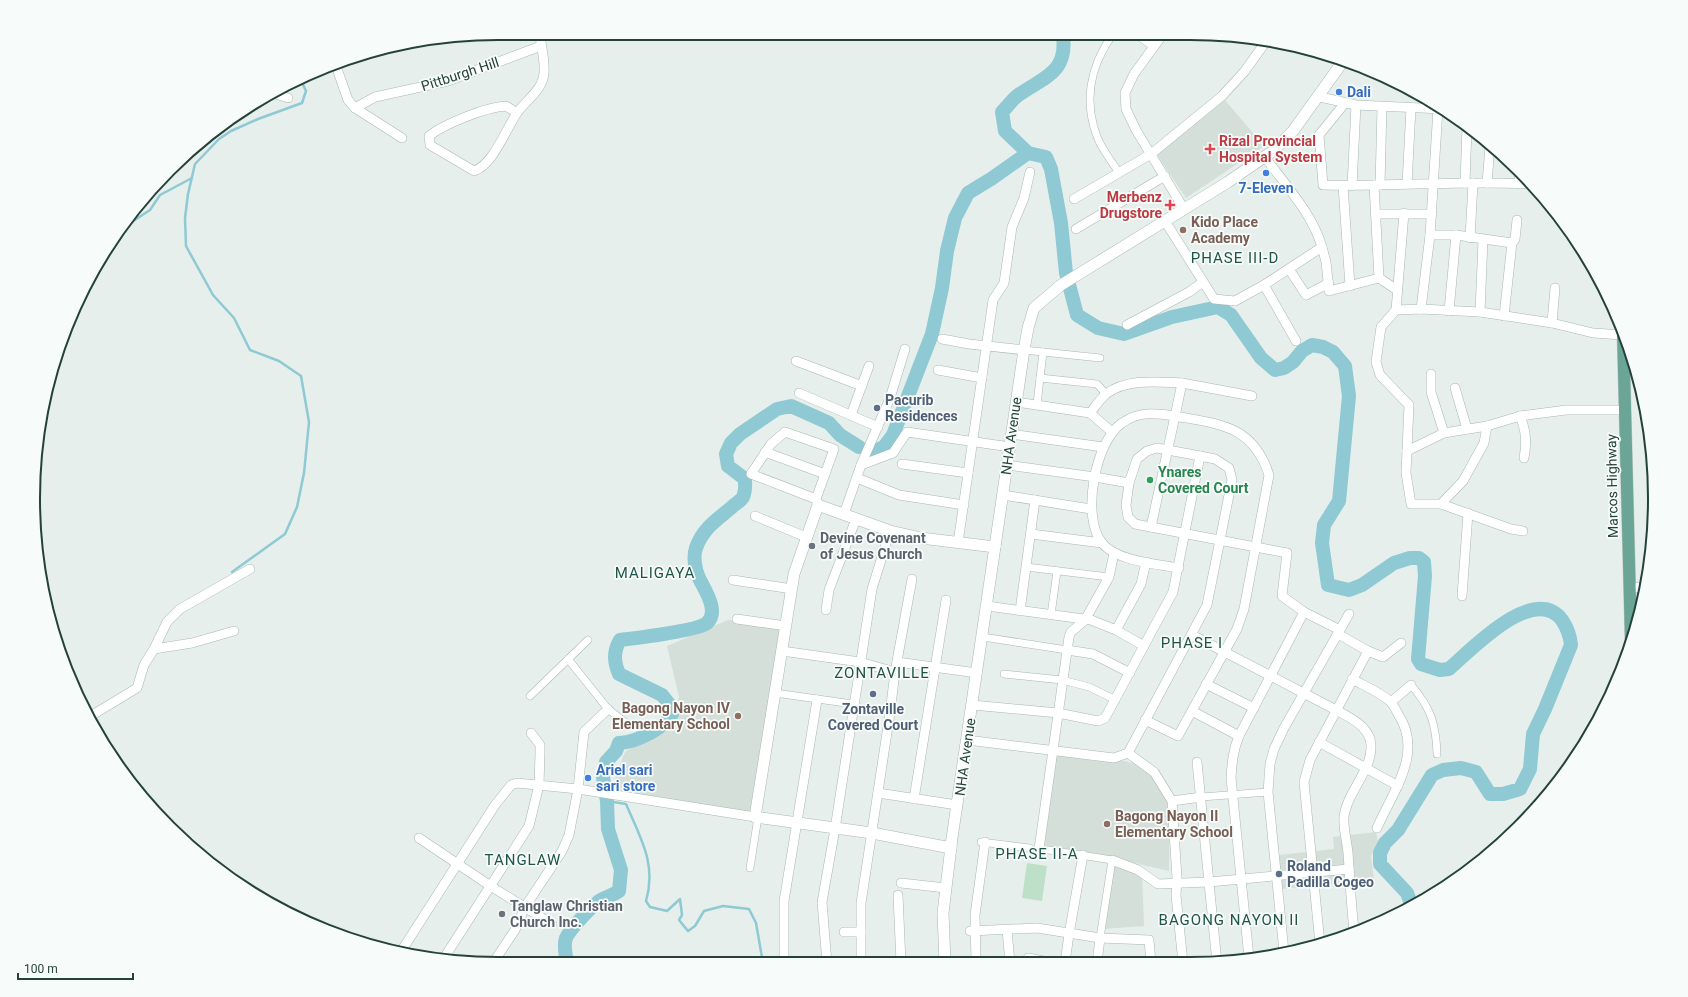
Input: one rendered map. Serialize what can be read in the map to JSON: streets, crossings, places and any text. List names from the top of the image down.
{
  "streets": {
    "main road": ["Marcos Highway"],
    "street": ["Pittburgh Hill", "NHA Avenue"]
  },
  "districts": [
    "PHASE III-D",
    "MALIGAYA",
    "PHASE I",
    "ZONTAVILLE",
    "PHASE II-A",
    "TANGLAW",
    "BAGONG NAYON II"
  ],
  "places": {
    "other": [
      "Dali",
      "7-Eleven",
      "Kido Place Academy",
      "Pacurib Residences",
      "Ynares Covered Court",
      "Devine Covenant of Jesus Church",
      "Zontaville Covered Court",
      "Bagong Nayon IV Elementary School",
      "Ariel sari sari store",
      "Bagong Nayon II Elementary School",
      "Roland Padilla Cogeo",
      "Tanglaw Christian Church Inc."
    ],
    "health": ["Rizal Provincial Hospital System", "Merbenz Drugstore"]
  },
  "scale_bar": "100 m"
}
